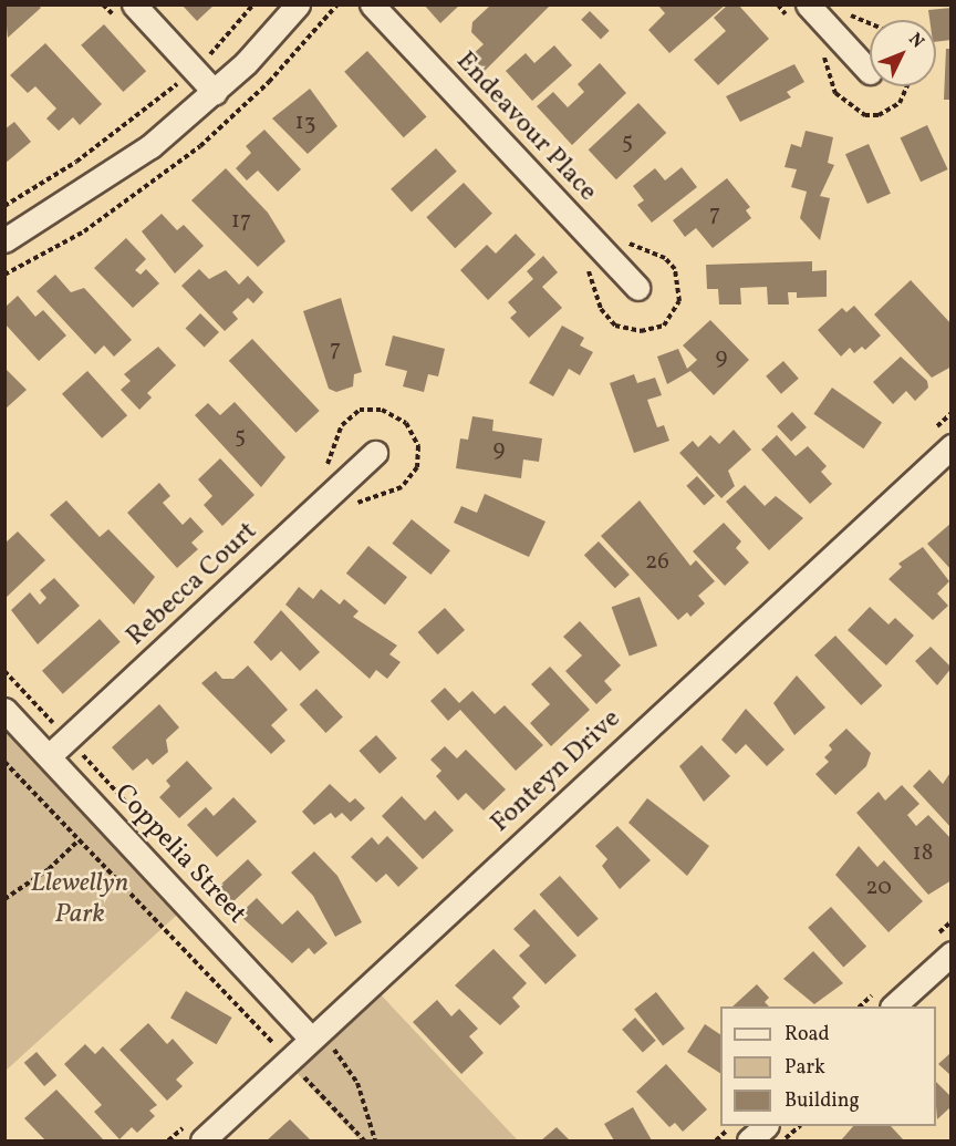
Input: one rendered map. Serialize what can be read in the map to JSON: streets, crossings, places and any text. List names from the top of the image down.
{
  "streets": {
    "street": [
      "Endeavour Place",
      "Rebecca Court",
      "Fonteyn Drive",
      "Coppelia Street"
    ]
  },
  "crossings": [
    ["Rebecca Court", "Coppelia Street"],
    ["Fonteyn Drive", "Coppelia Street"]
  ],
  "parks": ["Llewellyn Park"],
  "house_numbers": [
    "13",
    "5",
    "7",
    "17",
    "7",
    "9",
    "5",
    "9",
    "26",
    "18",
    "20"
  ],
  "legend": ["Road", "Park", "Building"],
  "north": "top right"
}
